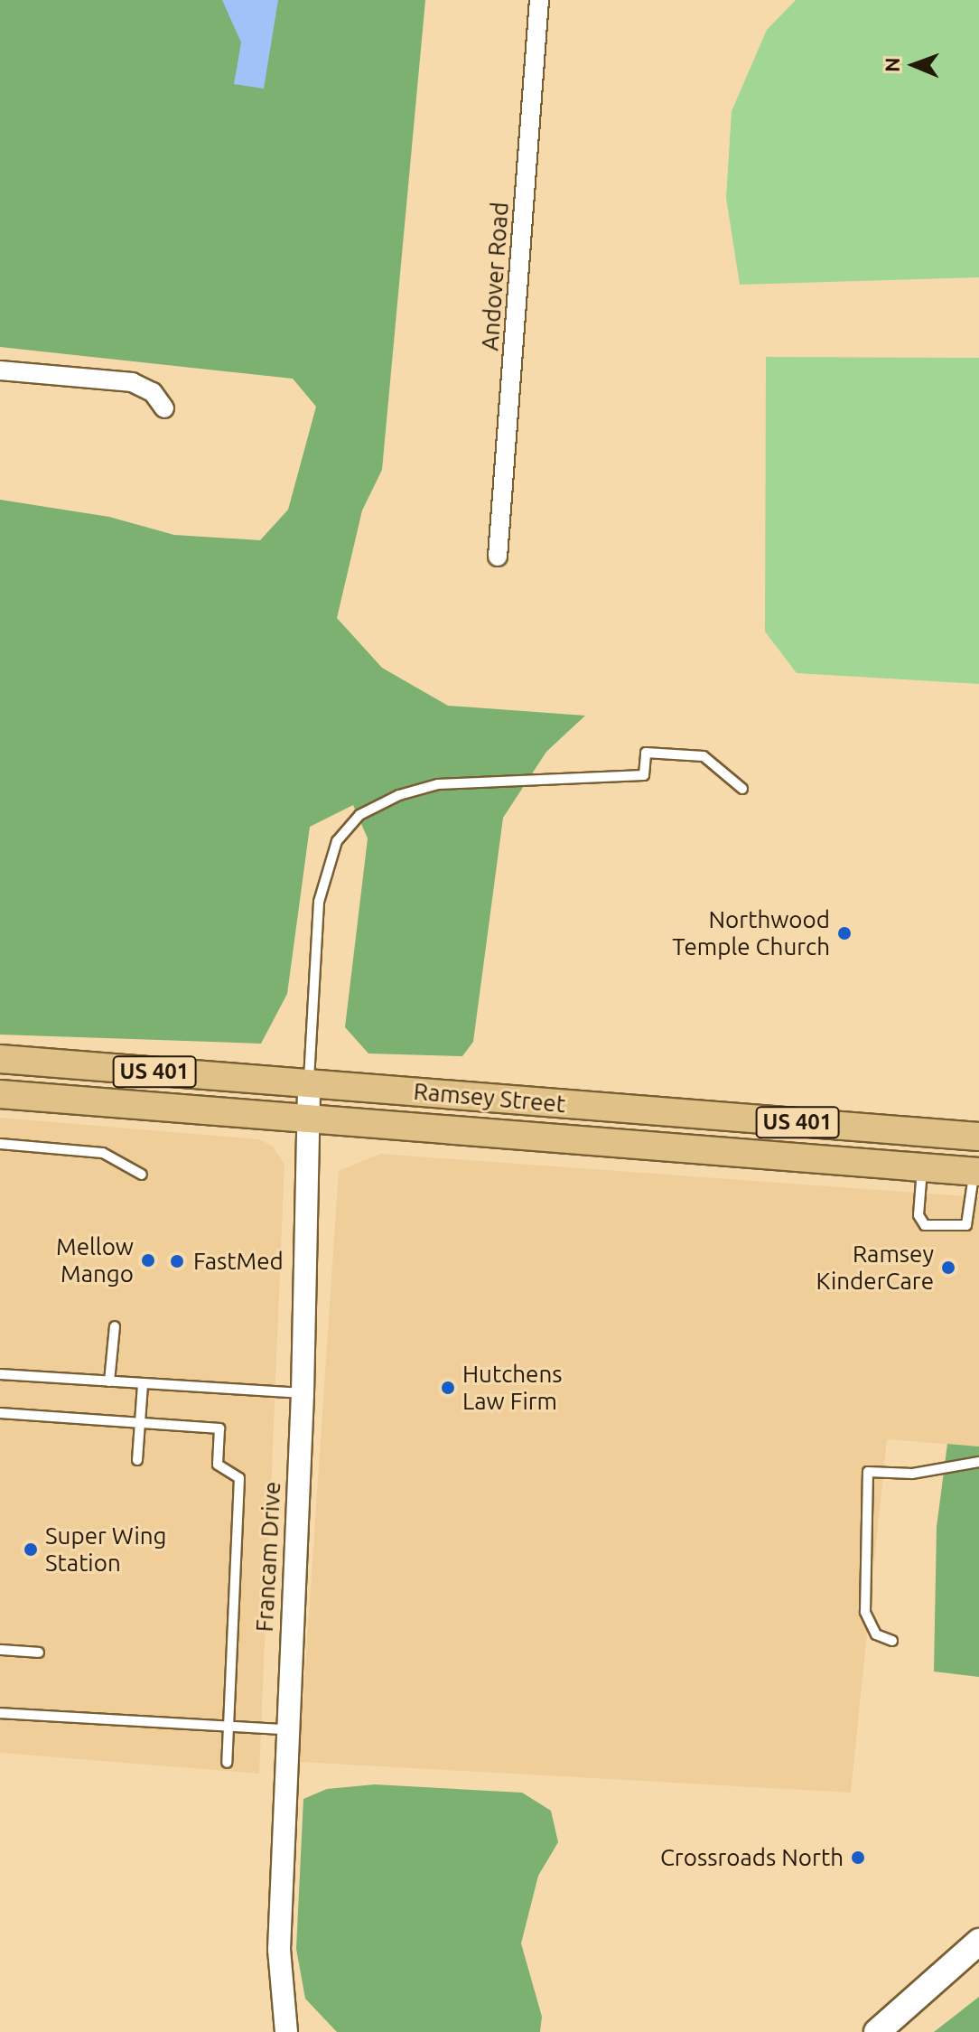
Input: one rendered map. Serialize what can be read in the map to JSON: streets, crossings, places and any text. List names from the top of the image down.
{
  "streets": {
    "main road": ["US 401", "Ramsey Street"],
    "street": ["Andover Road", "Francam Drive"]
  },
  "crossings": [
    ["Ramsey Street", "Francam Drive"]
  ],
  "places": [
    "Northwood Temple Church",
    "Mellow Mango",
    "FastMed",
    "Ramsey KinderCare",
    "Hutchens Law Firm",
    "Super Wing Station",
    "Crossroads North"
  ],
  "north": "left"
}
